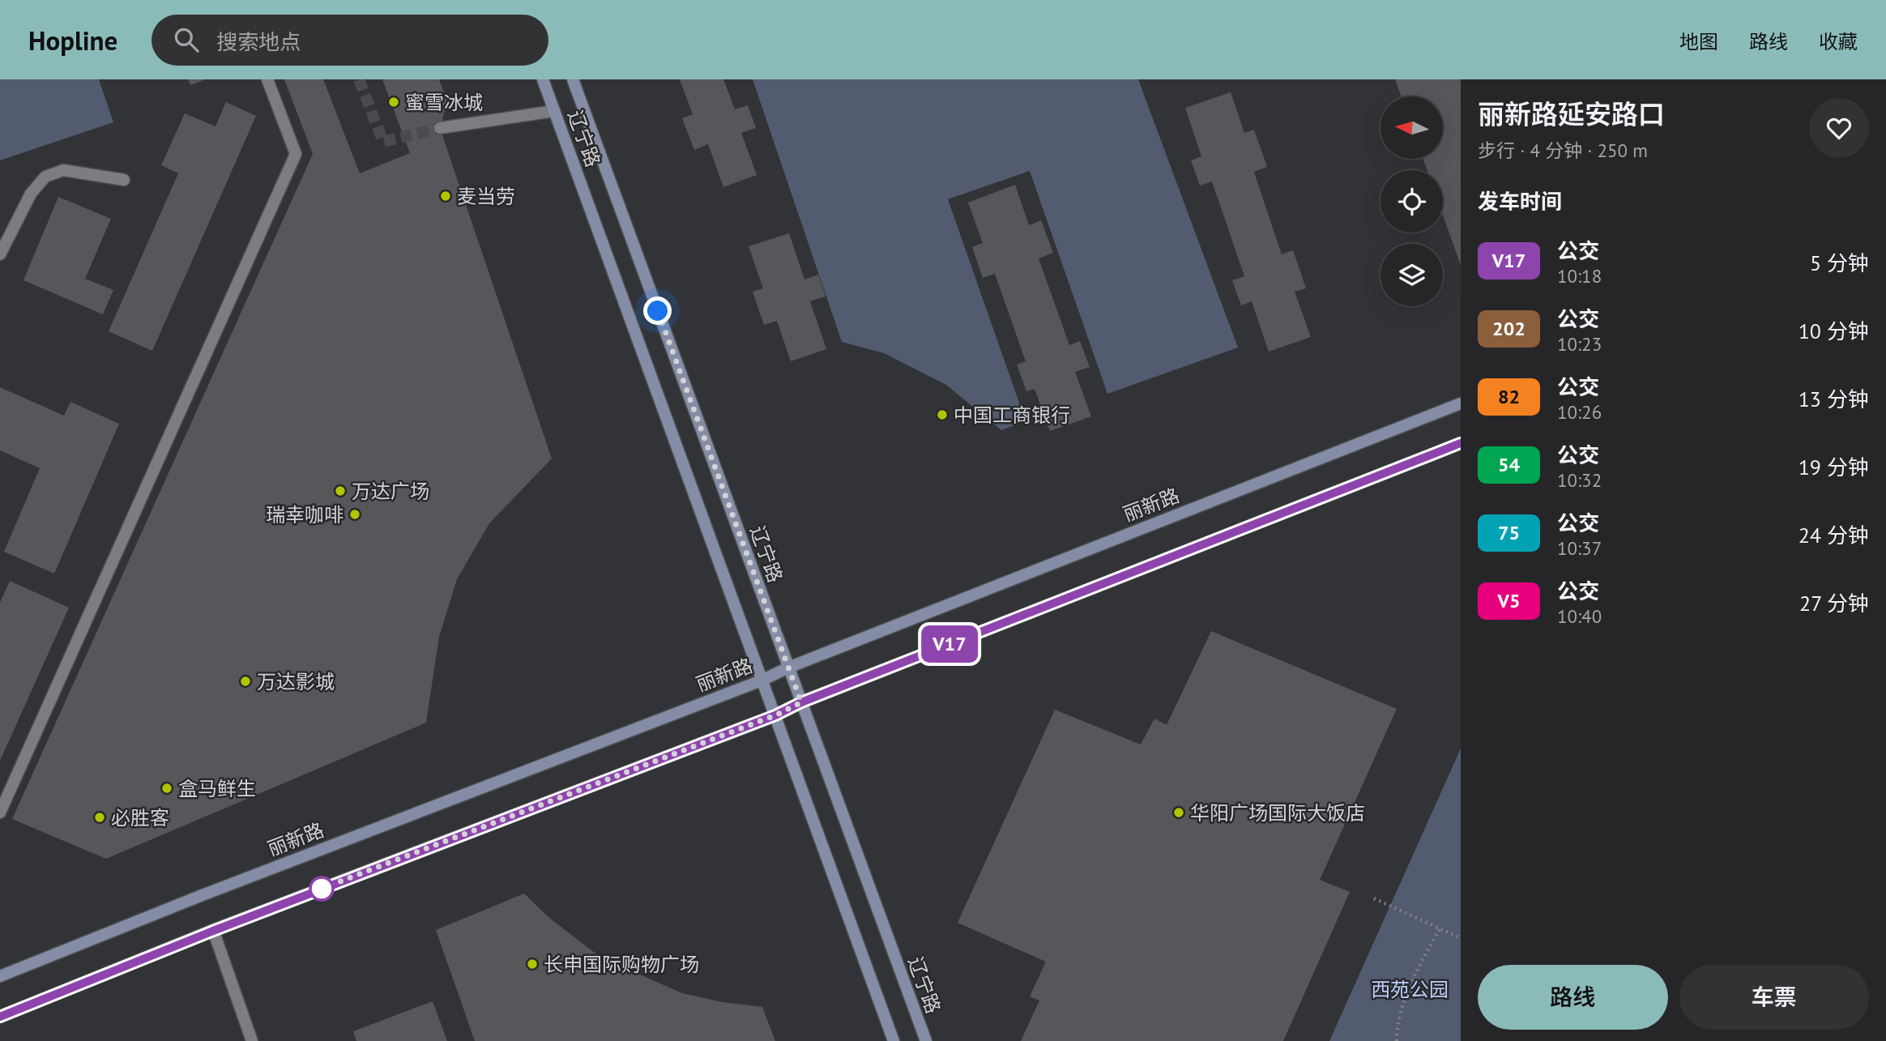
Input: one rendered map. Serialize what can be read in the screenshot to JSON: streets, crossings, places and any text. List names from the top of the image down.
{
  "streets": {
    "main road": ["辽宁路", "丽新路"]
  },
  "crossings": [
    ["辽宁路", "丽新路"]
  ],
  "parks": ["西苑公园"],
  "places": [
    "蜜雪冰城",
    "麦当劳",
    "中国工商银行",
    "万达广场",
    "瑞幸咖啡",
    "万达影城",
    "盒马鲜生",
    "华阳广场国际大饭店",
    "必胜客",
    "长申国际购物广场"
  ],
  "lines": ["bus line V17"],
  "north": "left",
  "page": {
    "header": "Hopline",
    "search": "搜索地点",
    "nav": ["地图", "路线", "收藏"],
    "on_map": "V17",
    "heading": [
      ["丽新路延安路口", "步行 · 4 分钟 · 250 m"],
      "发车时间"
    ],
    "list": [
      {
        "mark": "V17",
        "name": "公交",
        "note": "10:18",
        "value": "5 分钟"
      },
      {
        "mark": "202",
        "name": "公交",
        "note": "10:23",
        "value": "10 分钟"
      },
      {
        "mark": "82",
        "name": "公交",
        "note": "10:26",
        "value": "13 分钟"
      },
      {
        "mark": "54",
        "name": "公交",
        "note": "10:32",
        "value": "19 分钟"
      },
      {
        "mark": "75",
        "name": "公交",
        "note": "10:37",
        "value": "24 分钟"
      },
      {
        "mark": "V5",
        "name": "公交",
        "note": "10:40",
        "value": "27 分钟"
      }
    ],
    "buttons": ["路线", "车票"]
  }
}
